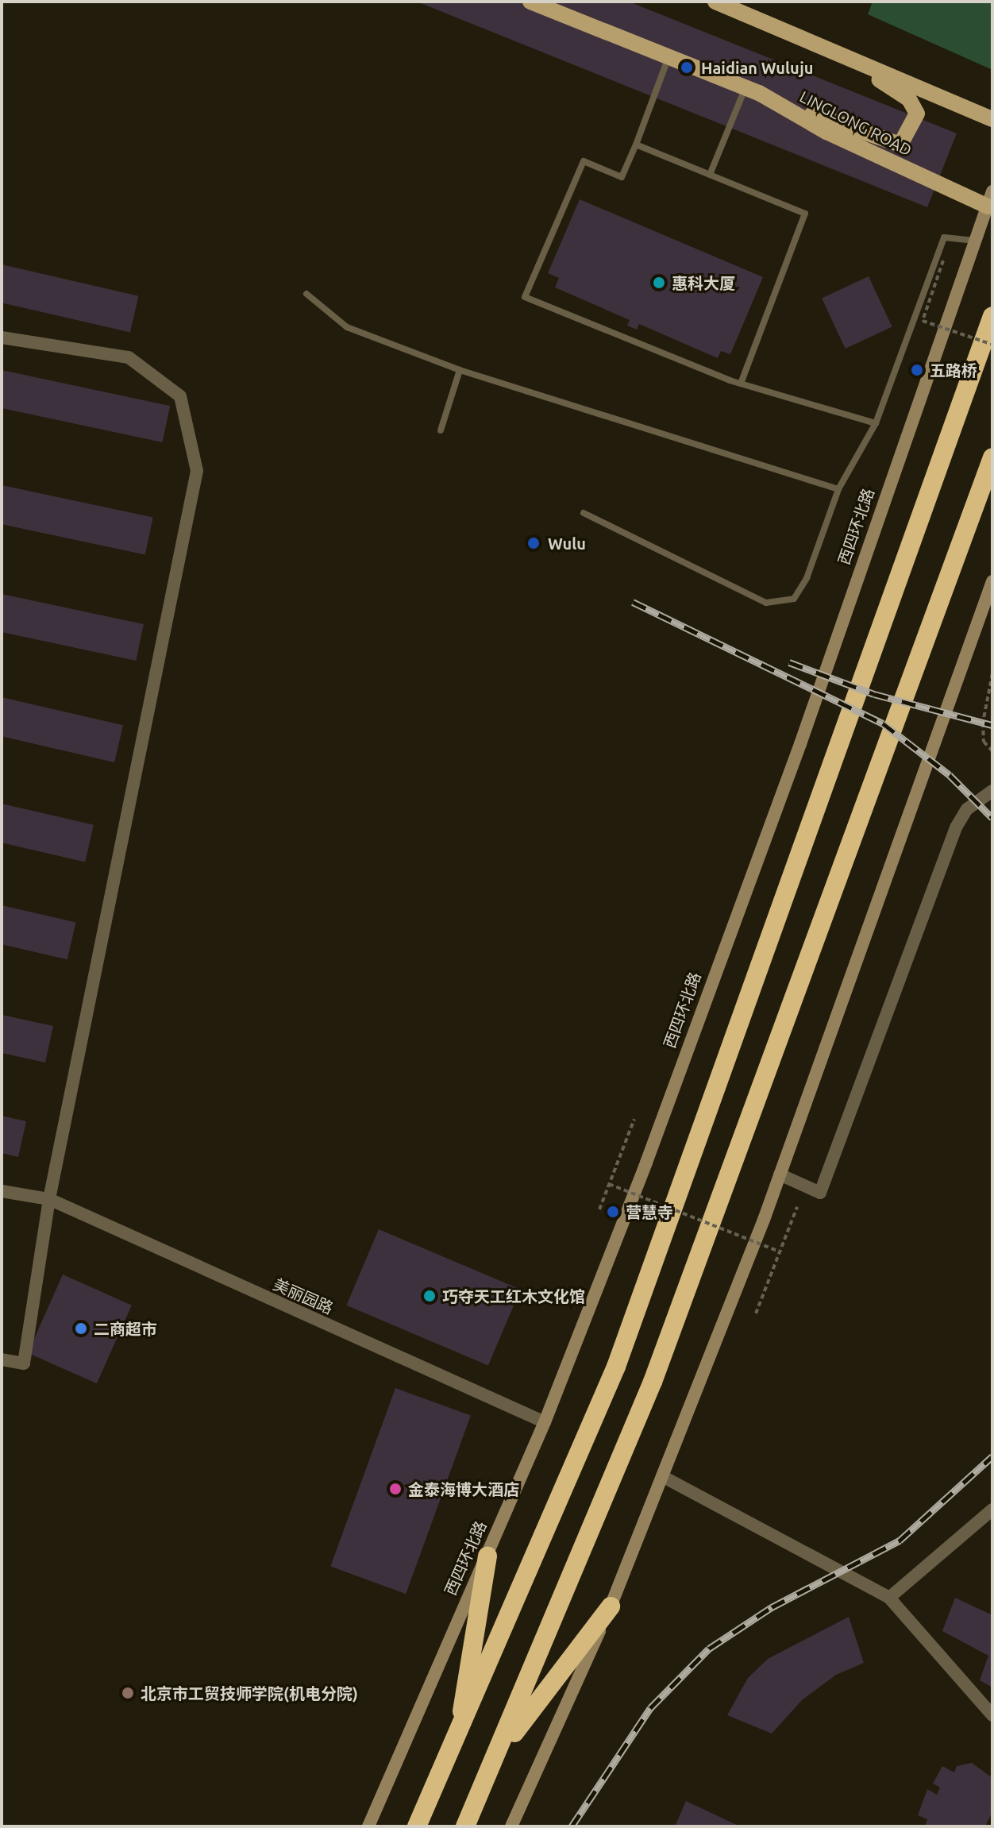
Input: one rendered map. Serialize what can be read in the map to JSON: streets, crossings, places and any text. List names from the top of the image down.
{
  "streets": {
    "main road": ["LINGLONG ROAD"],
    "street": ["西四环北路", "美丽园路"]
  },
  "crossings": [
    ["LINGLONG ROAD", "西四环北路"],
    ["西四环北路", "美丽园路"]
  ],
  "places": [
    "Haidian Wuluju",
    "惠科大厦",
    "五路桥",
    "Wulu",
    "营慧寺",
    "巧夺天工红木文化馆",
    "二商超市",
    "金泰海博大酒店",
    "北京市工贸技师学院(机电分院)"
  ]
}
